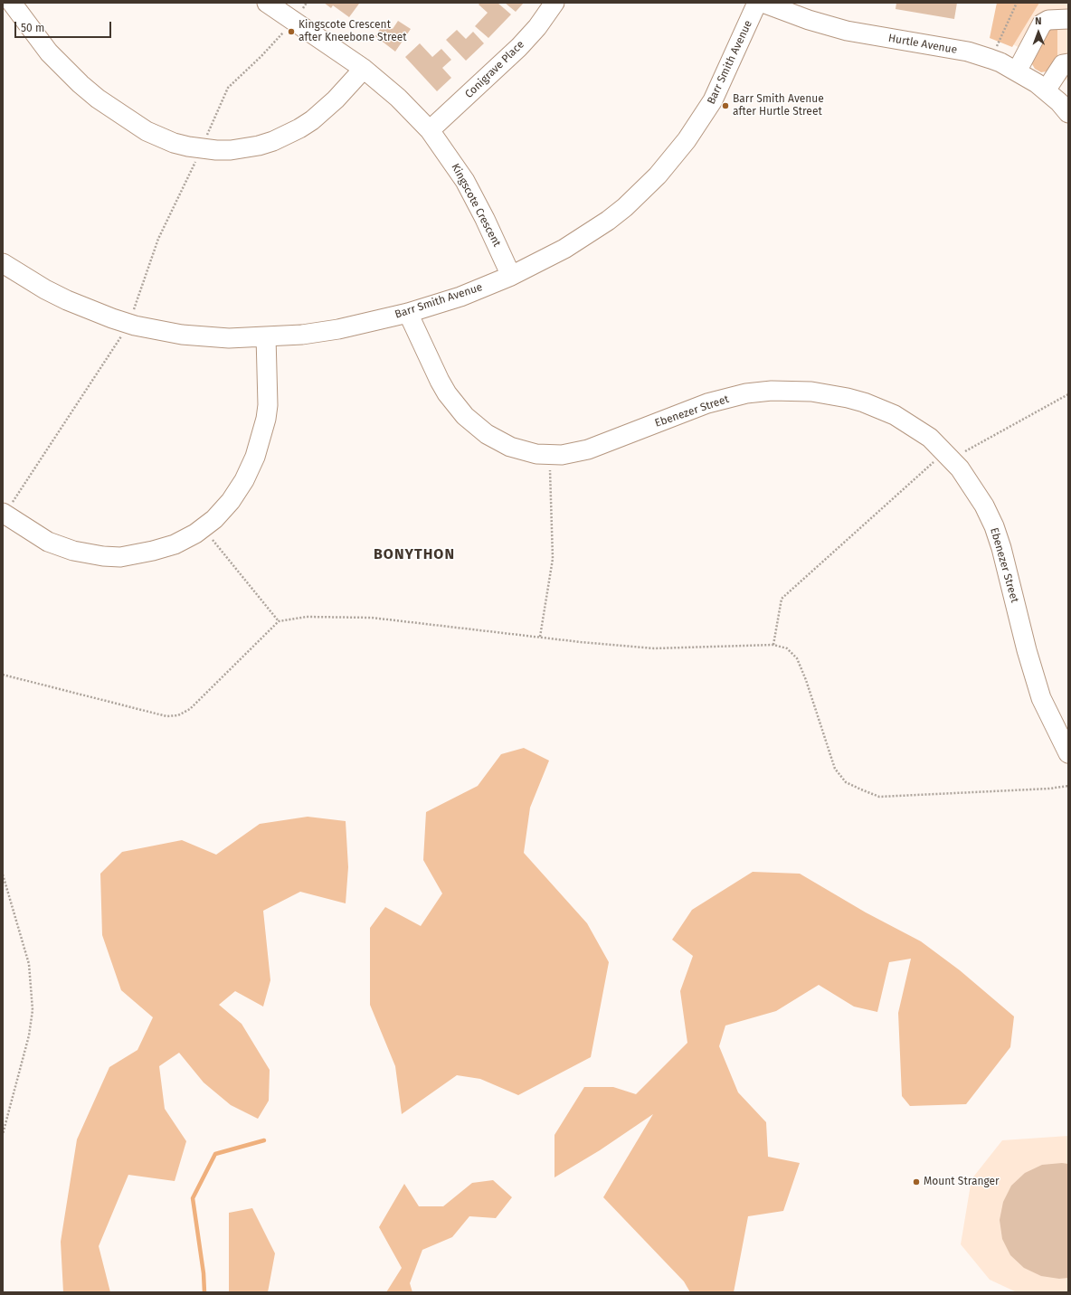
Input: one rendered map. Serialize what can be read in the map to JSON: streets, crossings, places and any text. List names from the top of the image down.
{
  "streets": {
    "street": [
      "Hurtle Avenue",
      "Barr Smith Avenue",
      "Conigrave Place",
      "Kingscote Crescent",
      "Ebenezer Street"
    ]
  },
  "crossings": [
    ["Barr Smith Avenue", "Kingscote Crescent"],
    ["Barr Smith Avenue", "Ebenezer Street"],
    ["Conigrave Place", "Kingscote Crescent"]
  ],
  "districts": ["BONYTHON"],
  "places": ["Kingscote Crescent after Kneebone Street", "Barr Smith Avenue after Hurtle Street", "Mount Stranger"],
  "scale_bar": "50 m",
  "north": "top"
}
